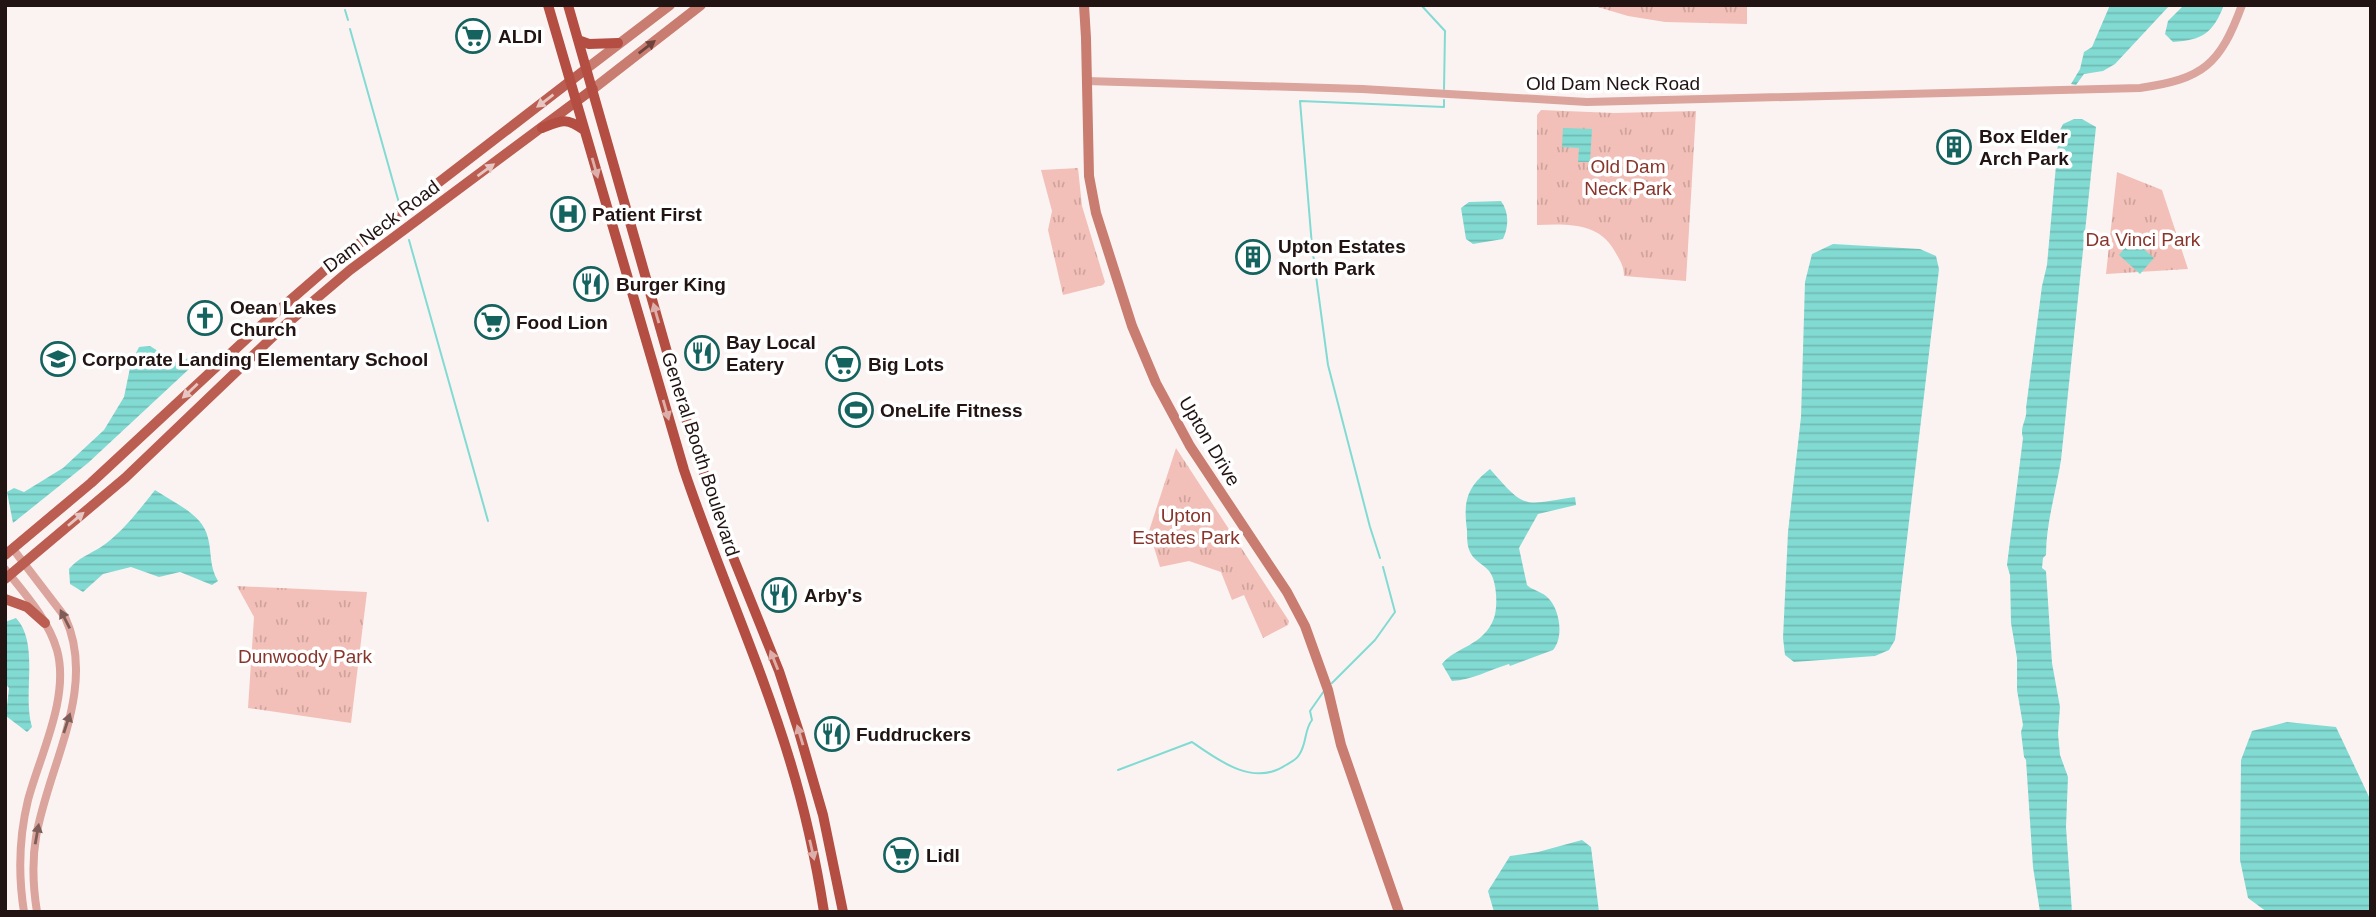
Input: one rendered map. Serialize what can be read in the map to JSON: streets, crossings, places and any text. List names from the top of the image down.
{
  "streets": {
    "highway": ["General Booth Boulevard"],
    "main road": ["Dam Neck Road", "Upton Drive"],
    "street": ["Old Dam Neck Road"]
  },
  "crossings": [
    ["Old Dam Neck Road", "Upton Drive"],
    ["Dam Neck Road", "General Booth Boulevard"]
  ],
  "parks": [
    "Old Dam Neck Park",
    "Da Vinci Park",
    "Upton Estates Park",
    "Dunwoody Park"
  ],
  "places": {
    "supermarket": [
      "ALDI",
      "Food Lion",
      "Big Lots",
      "Lidl"
    ],
    "building": ["Box Elder Arch Park", "Upton Estates North Park"],
    "hospital": ["Patient First"],
    "restaurant": [
      "Burger King",
      "Bay Local Eatery",
      "Arby's",
      "Fuddruckers"
    ],
    "church": ["Oean Lakes Church"],
    "school or university": ["Corporate Landing Elementary School"],
    "sports": ["OneLife Fitness"]
  }
}
